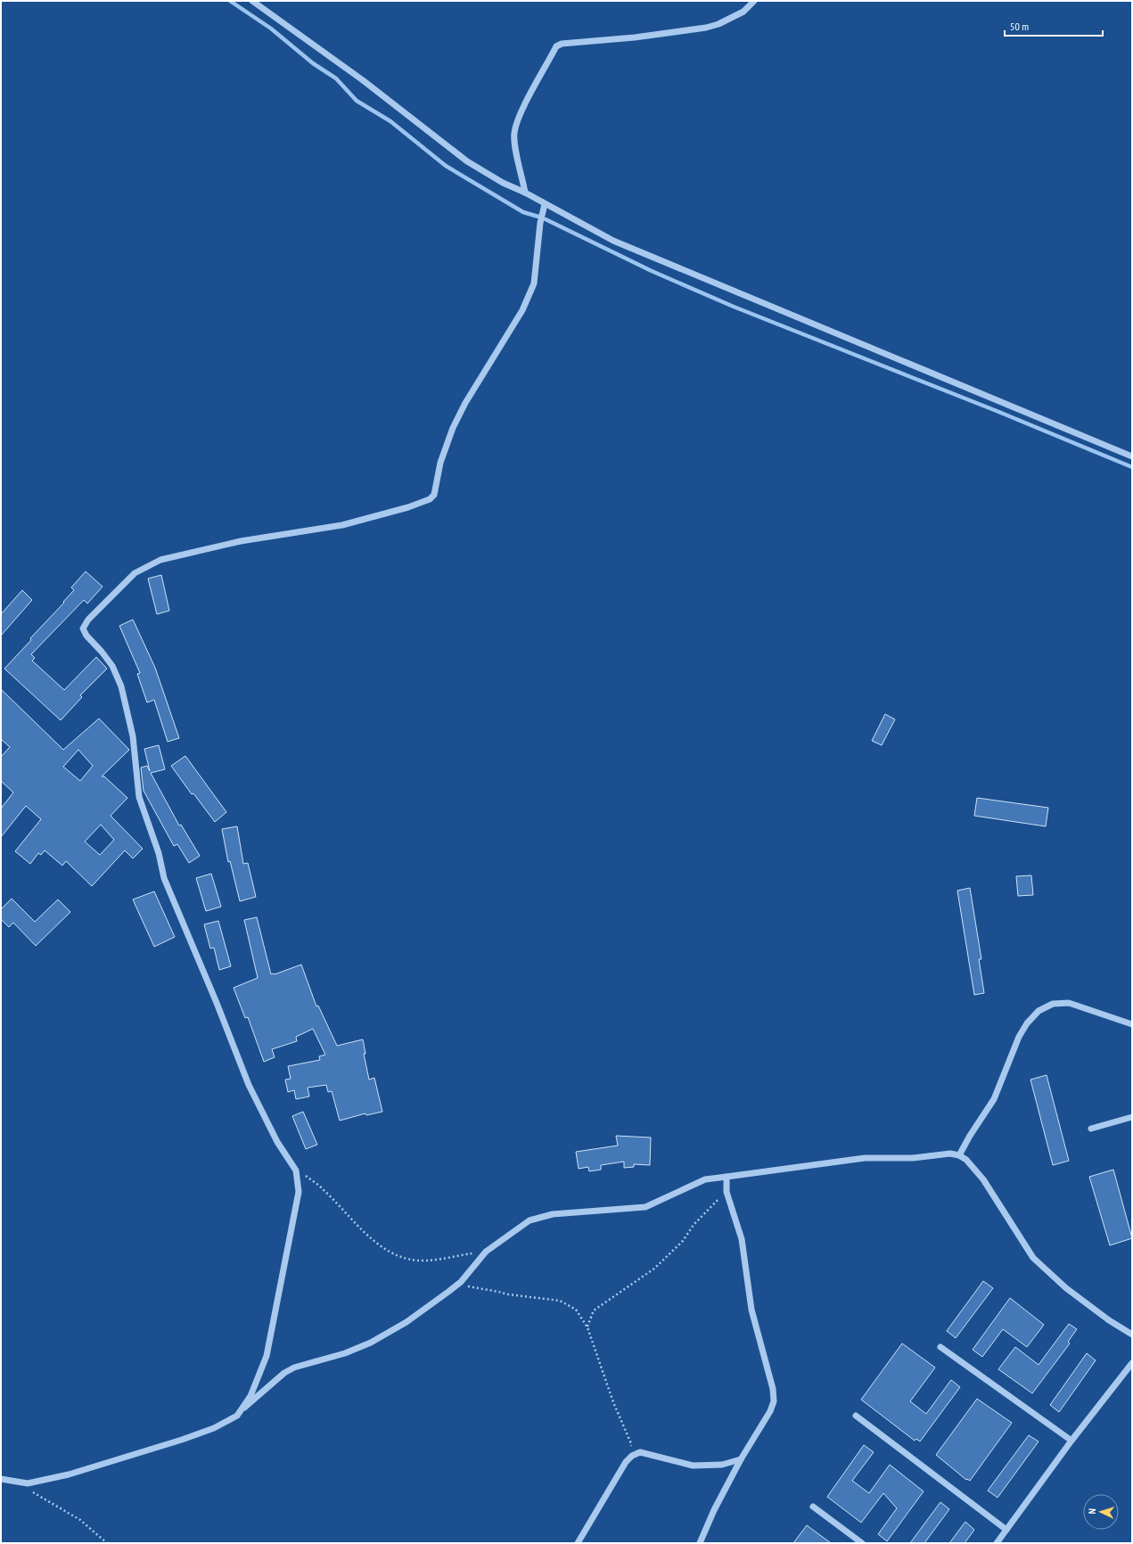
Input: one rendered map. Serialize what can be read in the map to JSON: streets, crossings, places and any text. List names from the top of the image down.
{
  "scale_bar": "50 m",
  "north": "left"
}
